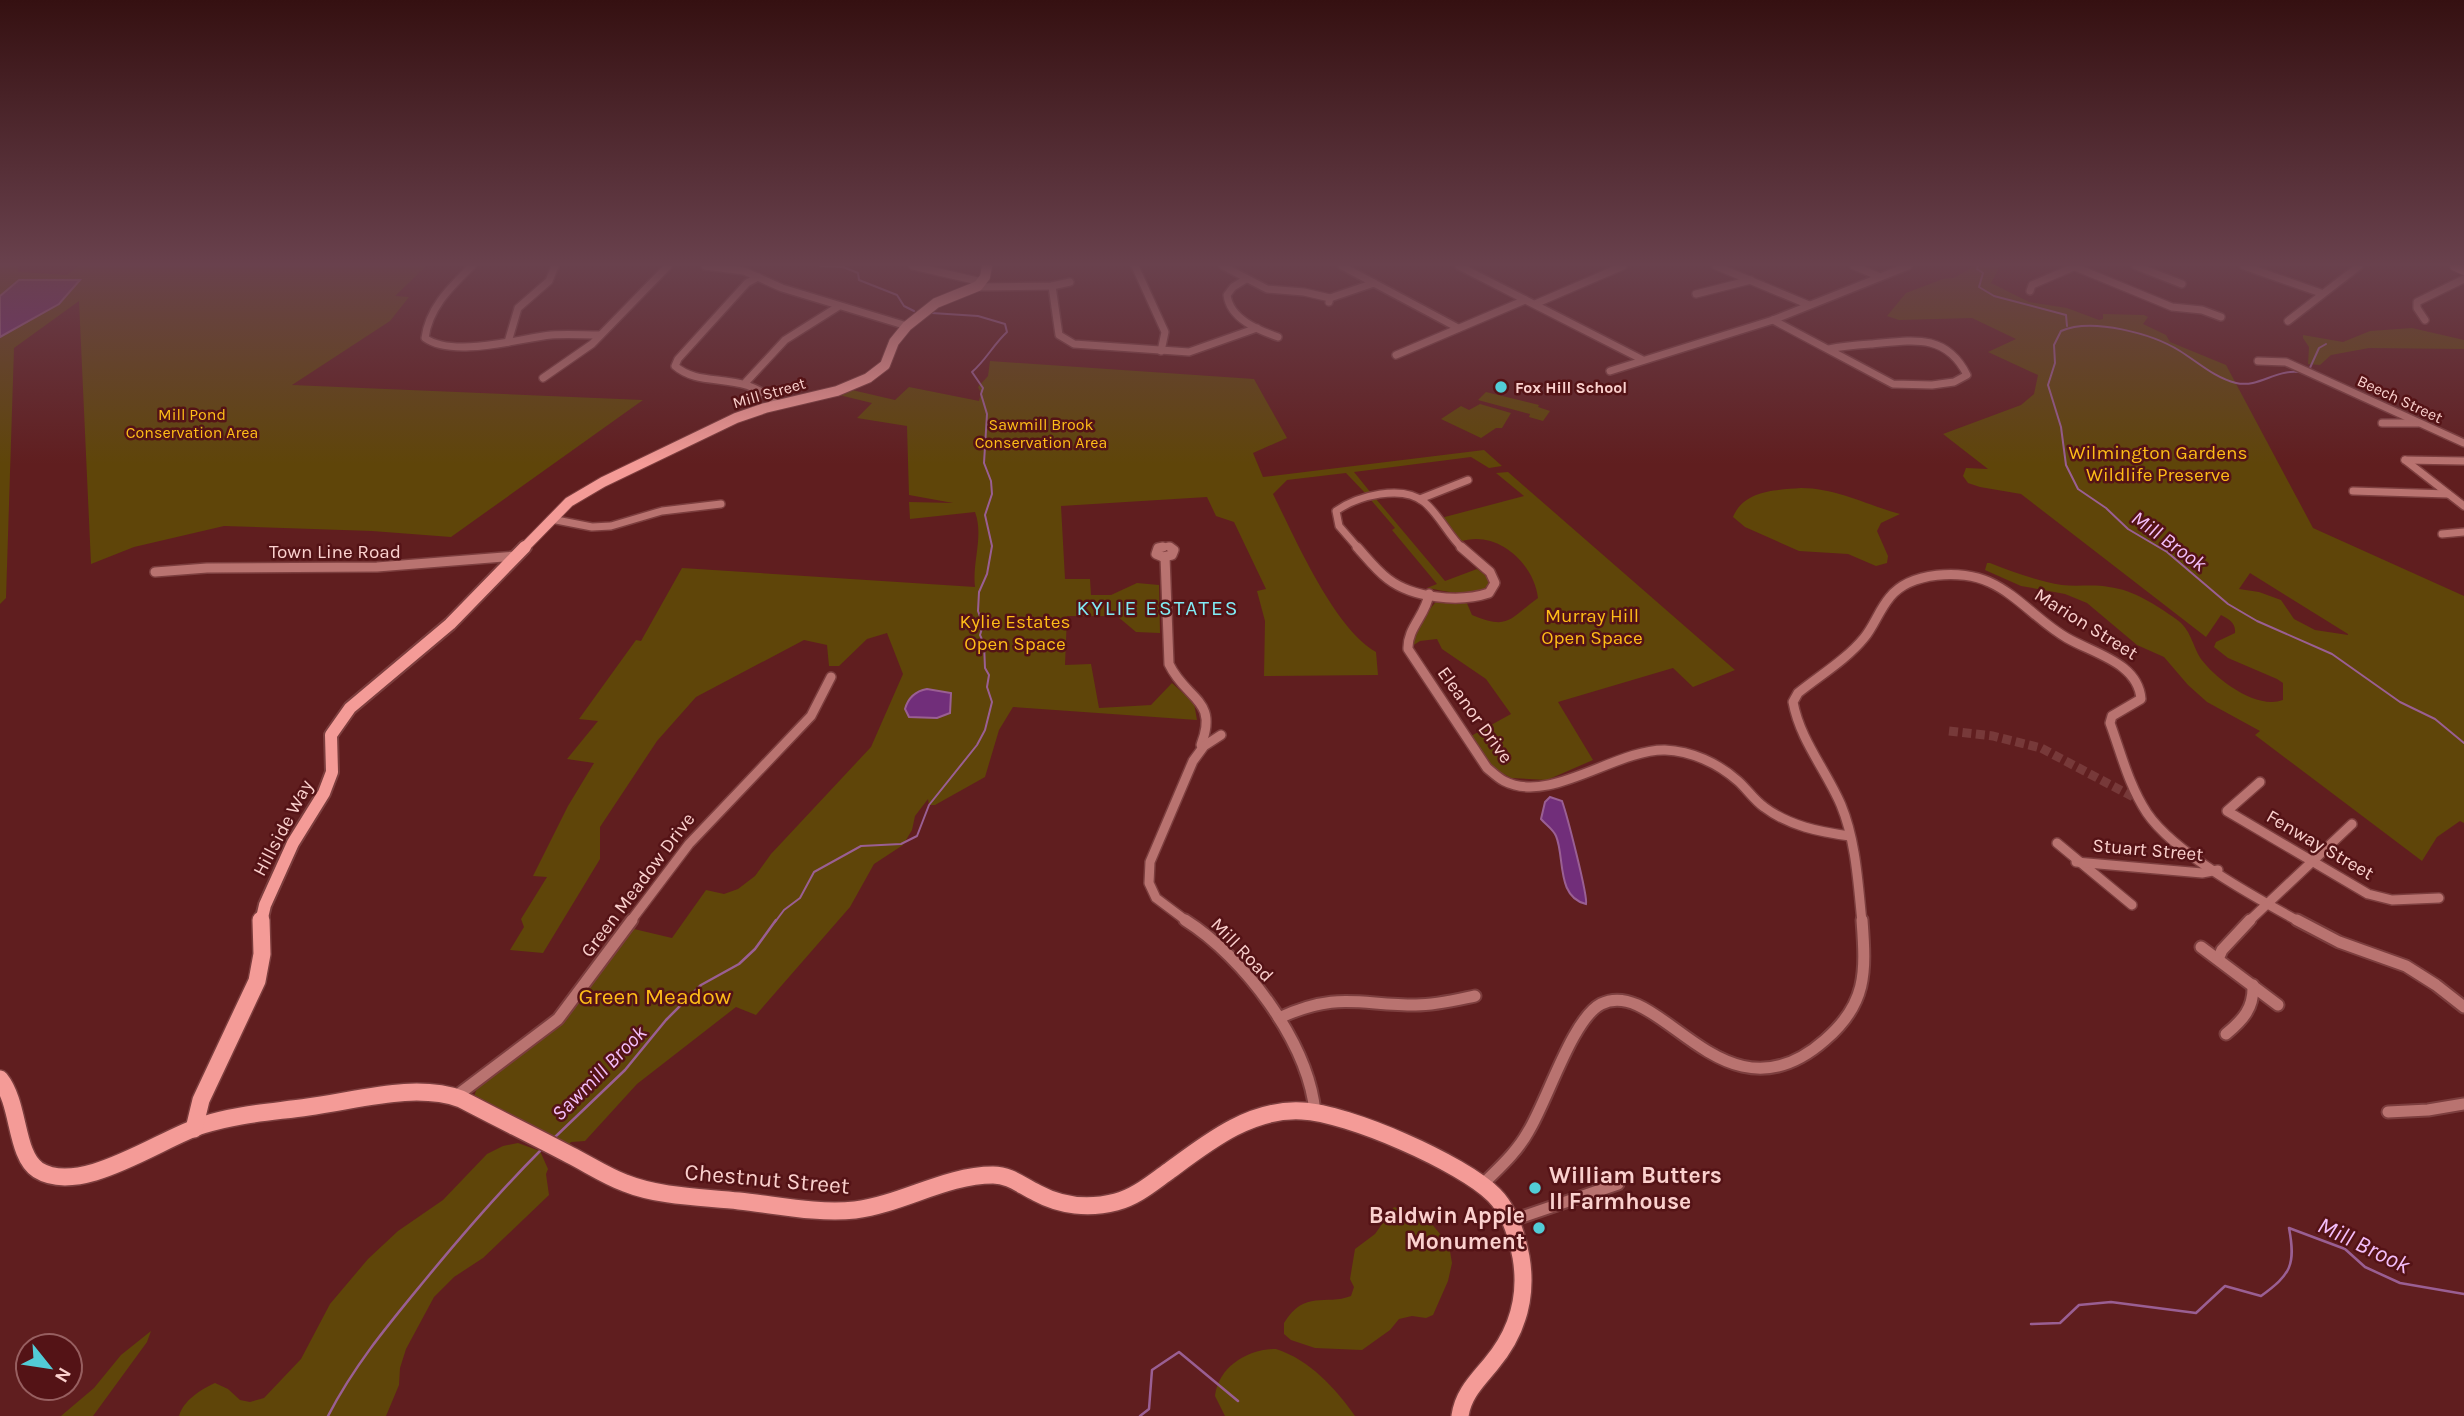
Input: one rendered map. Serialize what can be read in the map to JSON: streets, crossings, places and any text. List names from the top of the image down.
{
  "streets": {
    "street": [
      "Mill Street",
      "Beech Street",
      "Town Line Road",
      "Marion Street",
      "Eleanor Drive",
      "Hillside Way",
      "Fenway Street",
      "Stuart Street",
      "Green Meadow Drive",
      "Mill Road",
      "Chestnut Street"
    ]
  },
  "crossings": [
    ["Mill Street", "Town Line Road"],
    ["Mill Street", "Hillside Way"],
    ["Town Line Road", "Hillside Way"],
    ["Marion Street", "Eleanor Drive"],
    ["Marion Street", "Stuart Street"],
    ["Hillside Way", "Chestnut Street"],
    ["Green Meadow Drive", "Chestnut Street"],
    ["Mill Road", "Chestnut Street"]
  ],
  "districts": ["KYLIE ESTATES"],
  "water": ["Mill Brook", "Sawmill Brook"],
  "parks": [
    "Mill Pond Conservation Area",
    "Sawmill Brook Conservation Area",
    "Wilmington Gardens Wildlife Preserve",
    "Murray Hill Open Space",
    "Kylie Estates Open Space",
    "Green Meadow"
  ],
  "places": ["Fox Hill School", "William Butters II Farmhouse", "Baldwin Apple Monument"],
  "north": "bottom right"
}
